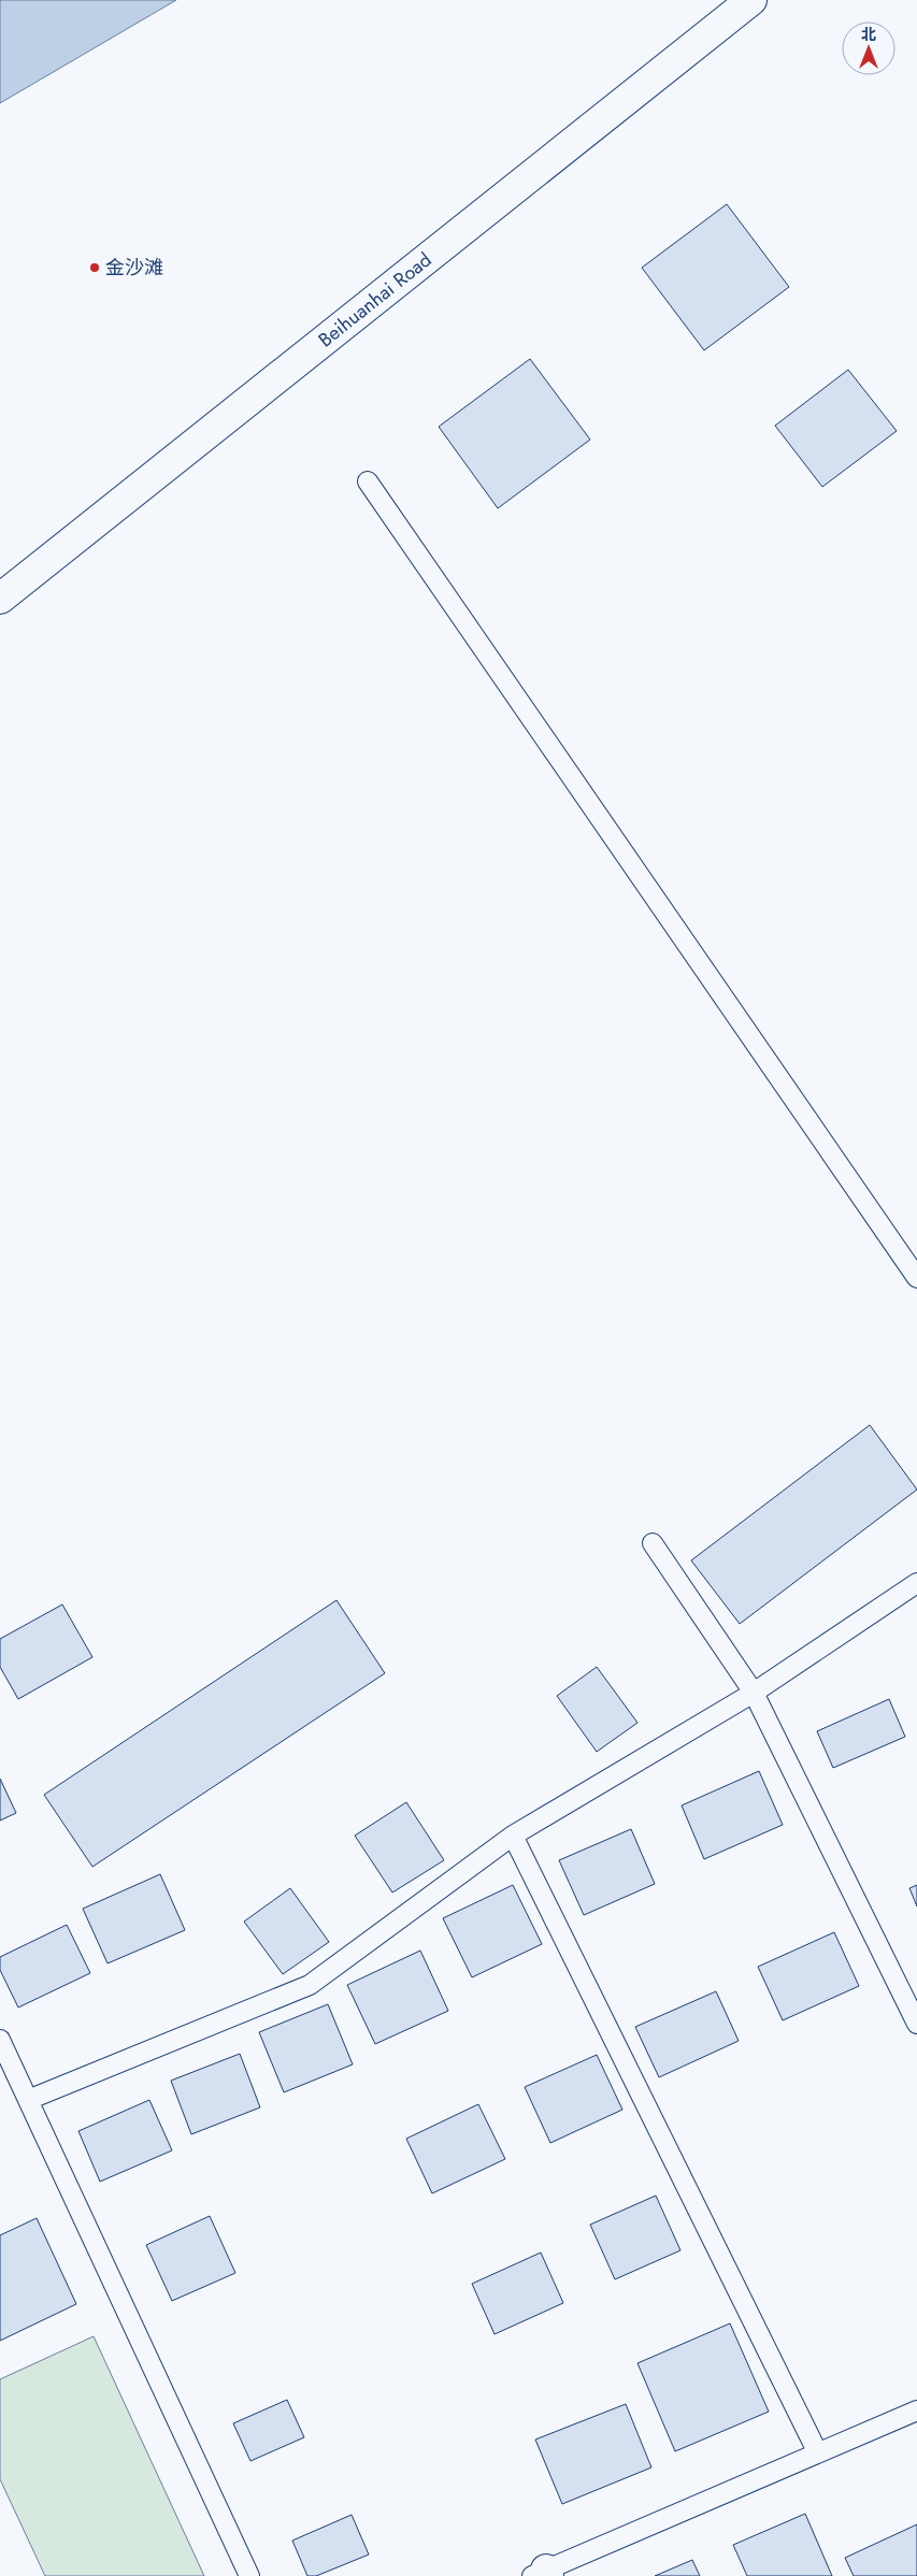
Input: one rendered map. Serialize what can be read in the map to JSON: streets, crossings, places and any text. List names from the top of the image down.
{
  "streets": {
    "main road": ["Beihuanhai Road"]
  },
  "places": ["金沙滩"],
  "north": "top"
}
